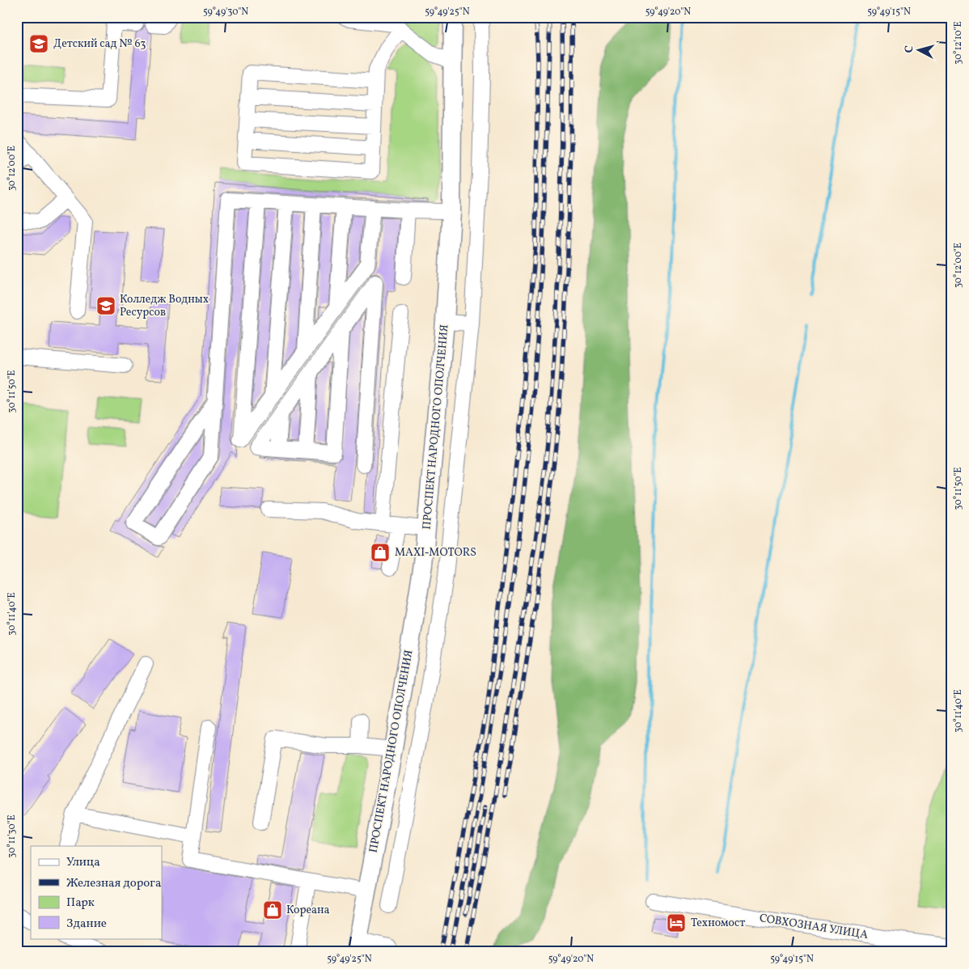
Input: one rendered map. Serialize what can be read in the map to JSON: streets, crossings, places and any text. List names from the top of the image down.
{
  "streets": {
    "main road": ["ПРОСПЕКТ НАРОДНОГО ОПОЛЧЕНИЯ"],
    "street": ["СОВХОЗНАЯ УЛИЦА"]
  },
  "places": {
    "school or university": ["Детский сад № 63", "Колледж Водных Ресурсов"],
    "shop": ["MAXI-MOTORS", "Кореана"],
    "hotel": ["Техномост"]
  },
  "legend": [
    "Улица",
    "Железная дорога",
    "Парк",
    "Здание"
  ],
  "north": "left",
  "coordinates": [
    "59°49'30\"N",
    "59°49'25\"N",
    "59°49'20\"N",
    "59°49'15\"N",
    "30°12'10\"E",
    "30°12'00\"E",
    "30°11'50\"E",
    "30°11'40\"E",
    "30°11'30\"E"
  ]
}
